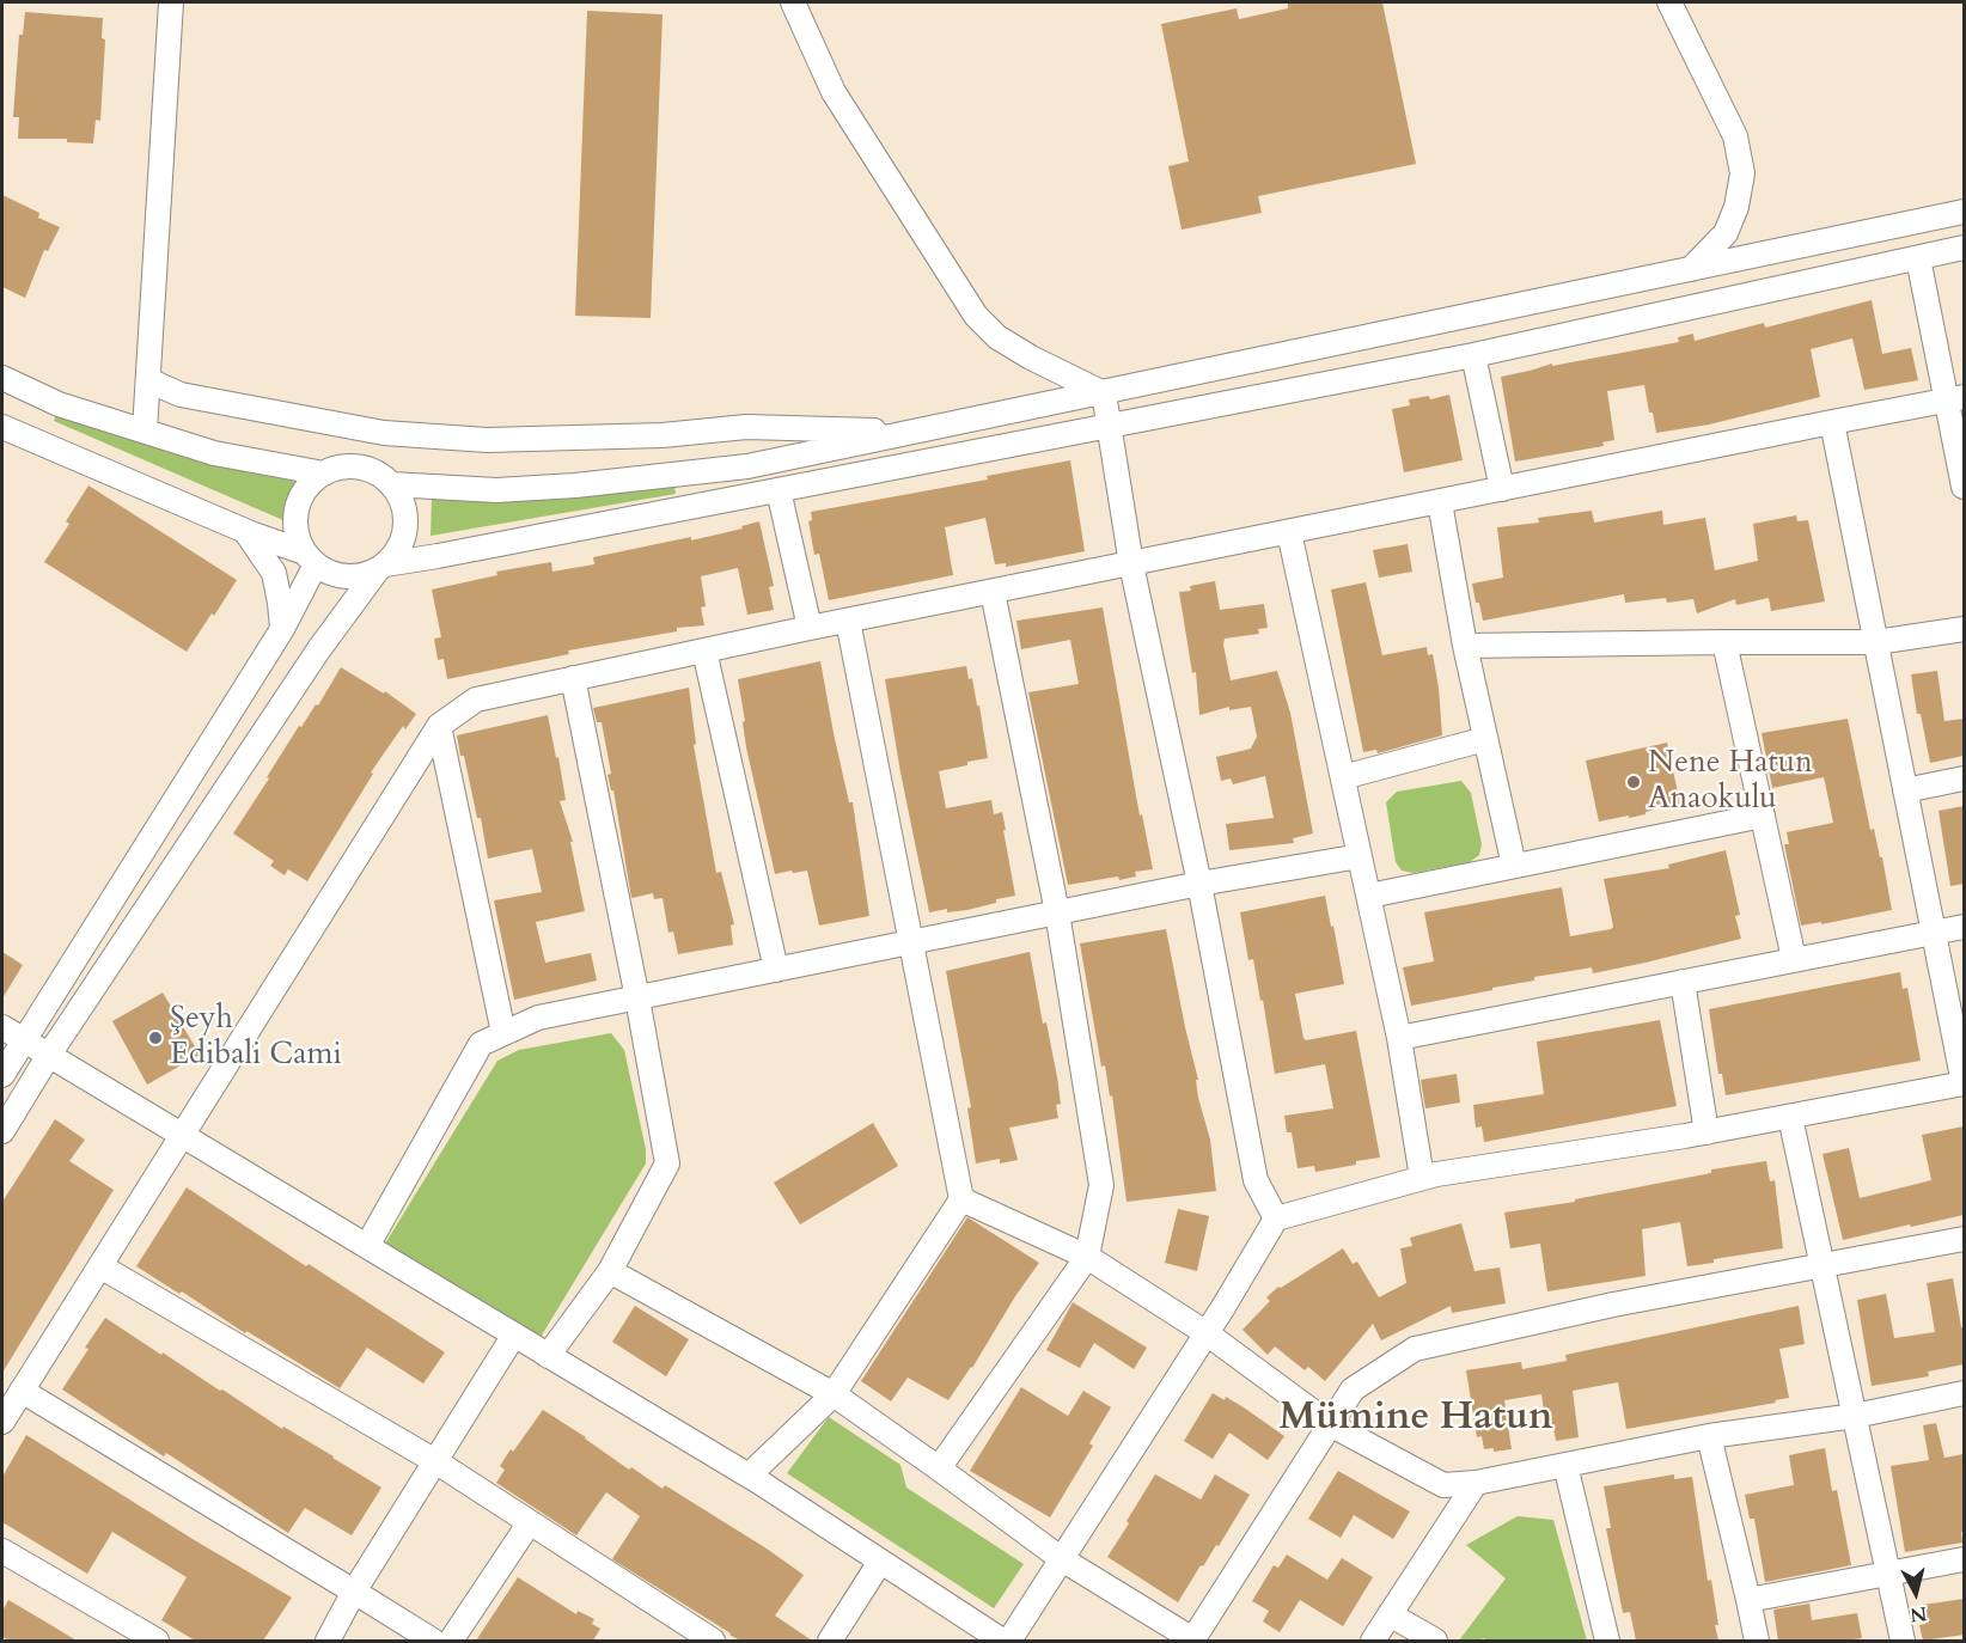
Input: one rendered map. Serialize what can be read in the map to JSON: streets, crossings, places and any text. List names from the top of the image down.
{
  "districts": ["Mümine Hatun"],
  "places": ["Nene Hatun Anaokulu", "Şeyh Edibali Cami"],
  "north": "bottom"
}
